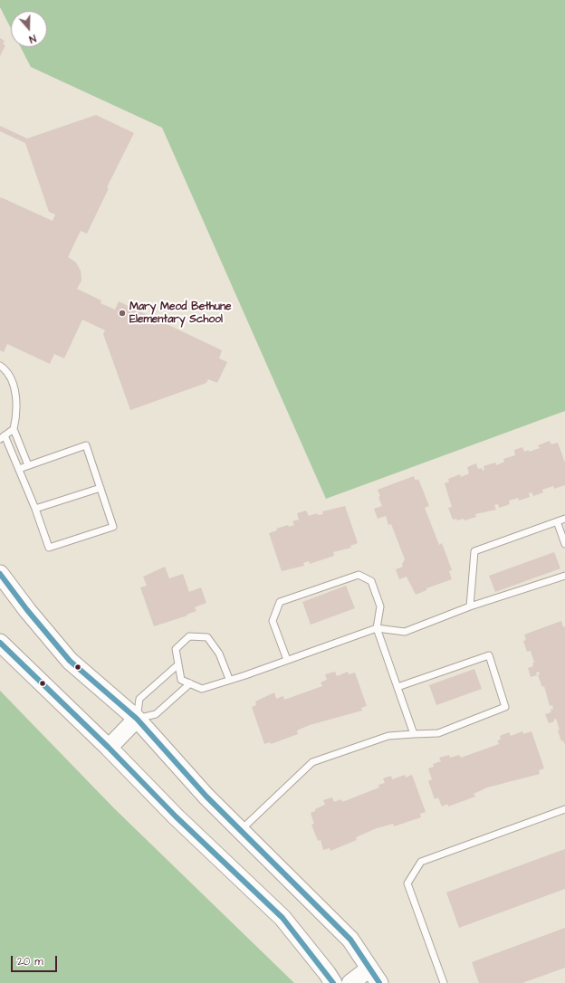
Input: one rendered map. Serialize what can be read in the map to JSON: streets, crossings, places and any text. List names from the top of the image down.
{
  "places": ["Mary Meod Bethune Elementary School"],
  "scale_bar": "20 m",
  "north": "bottom"
}
